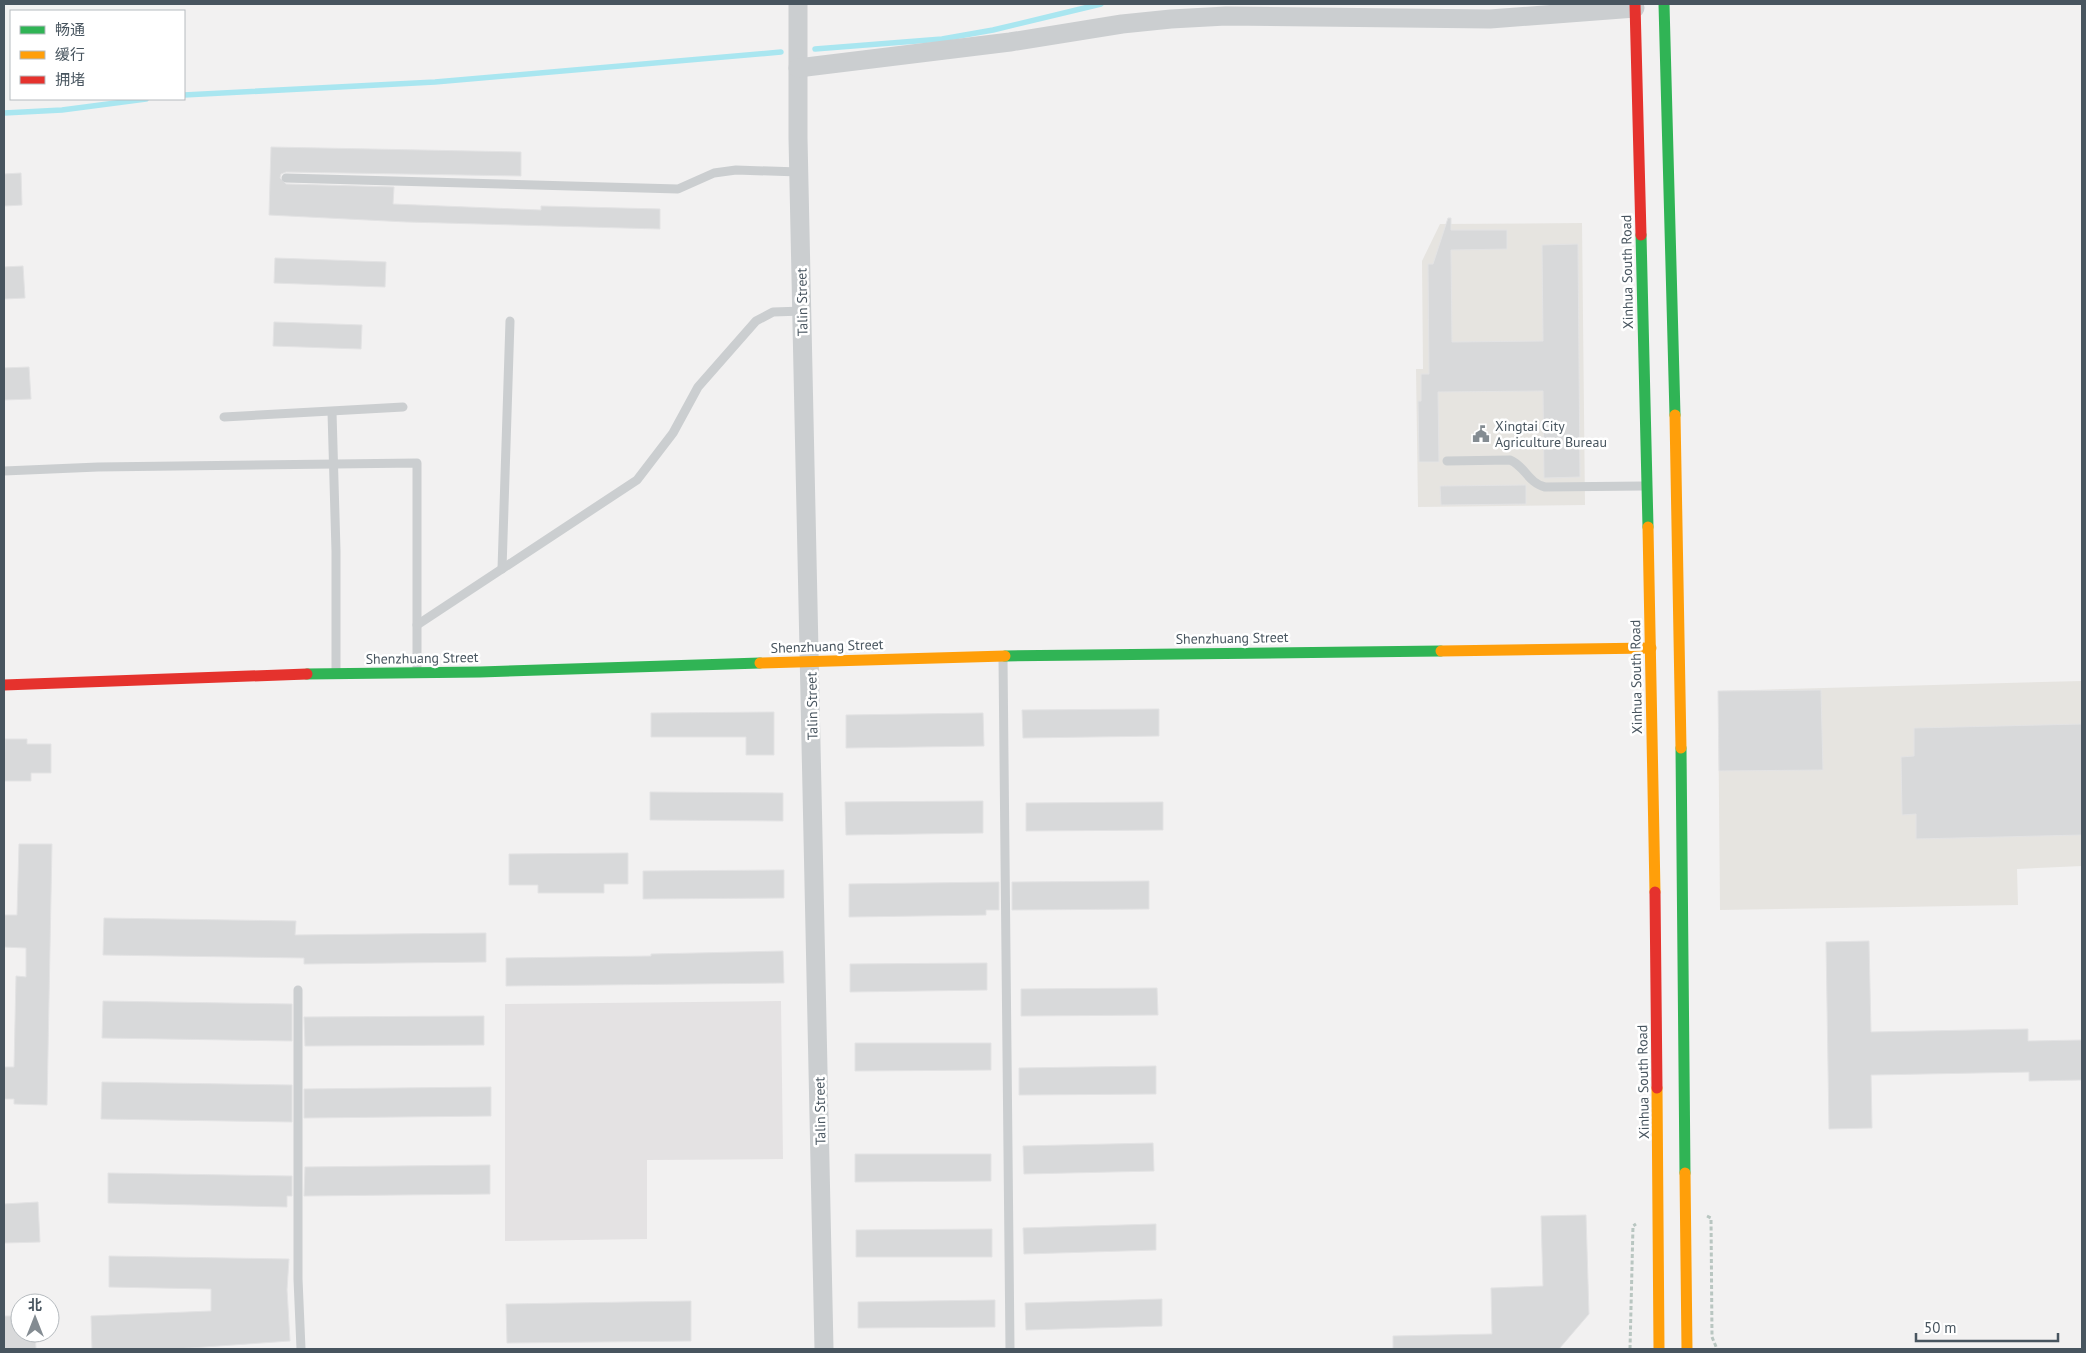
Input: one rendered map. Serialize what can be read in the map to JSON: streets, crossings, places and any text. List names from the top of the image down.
{
  "streets": {
    "main road": ["Xinhua South Road", "Shenzhuang Street"],
    "street": ["Talin Street"]
  },
  "crossings": [
    ["Xinhua South Road", "Shenzhuang Street"],
    ["Talin Street", "Shenzhuang Street"]
  ],
  "places": {
    "public building": ["Xingtai City Agriculture Bureau"]
  },
  "legend": ["畅通", "缓行", "拥堵"],
  "scale_bar": "50 m",
  "north": "top"
}
